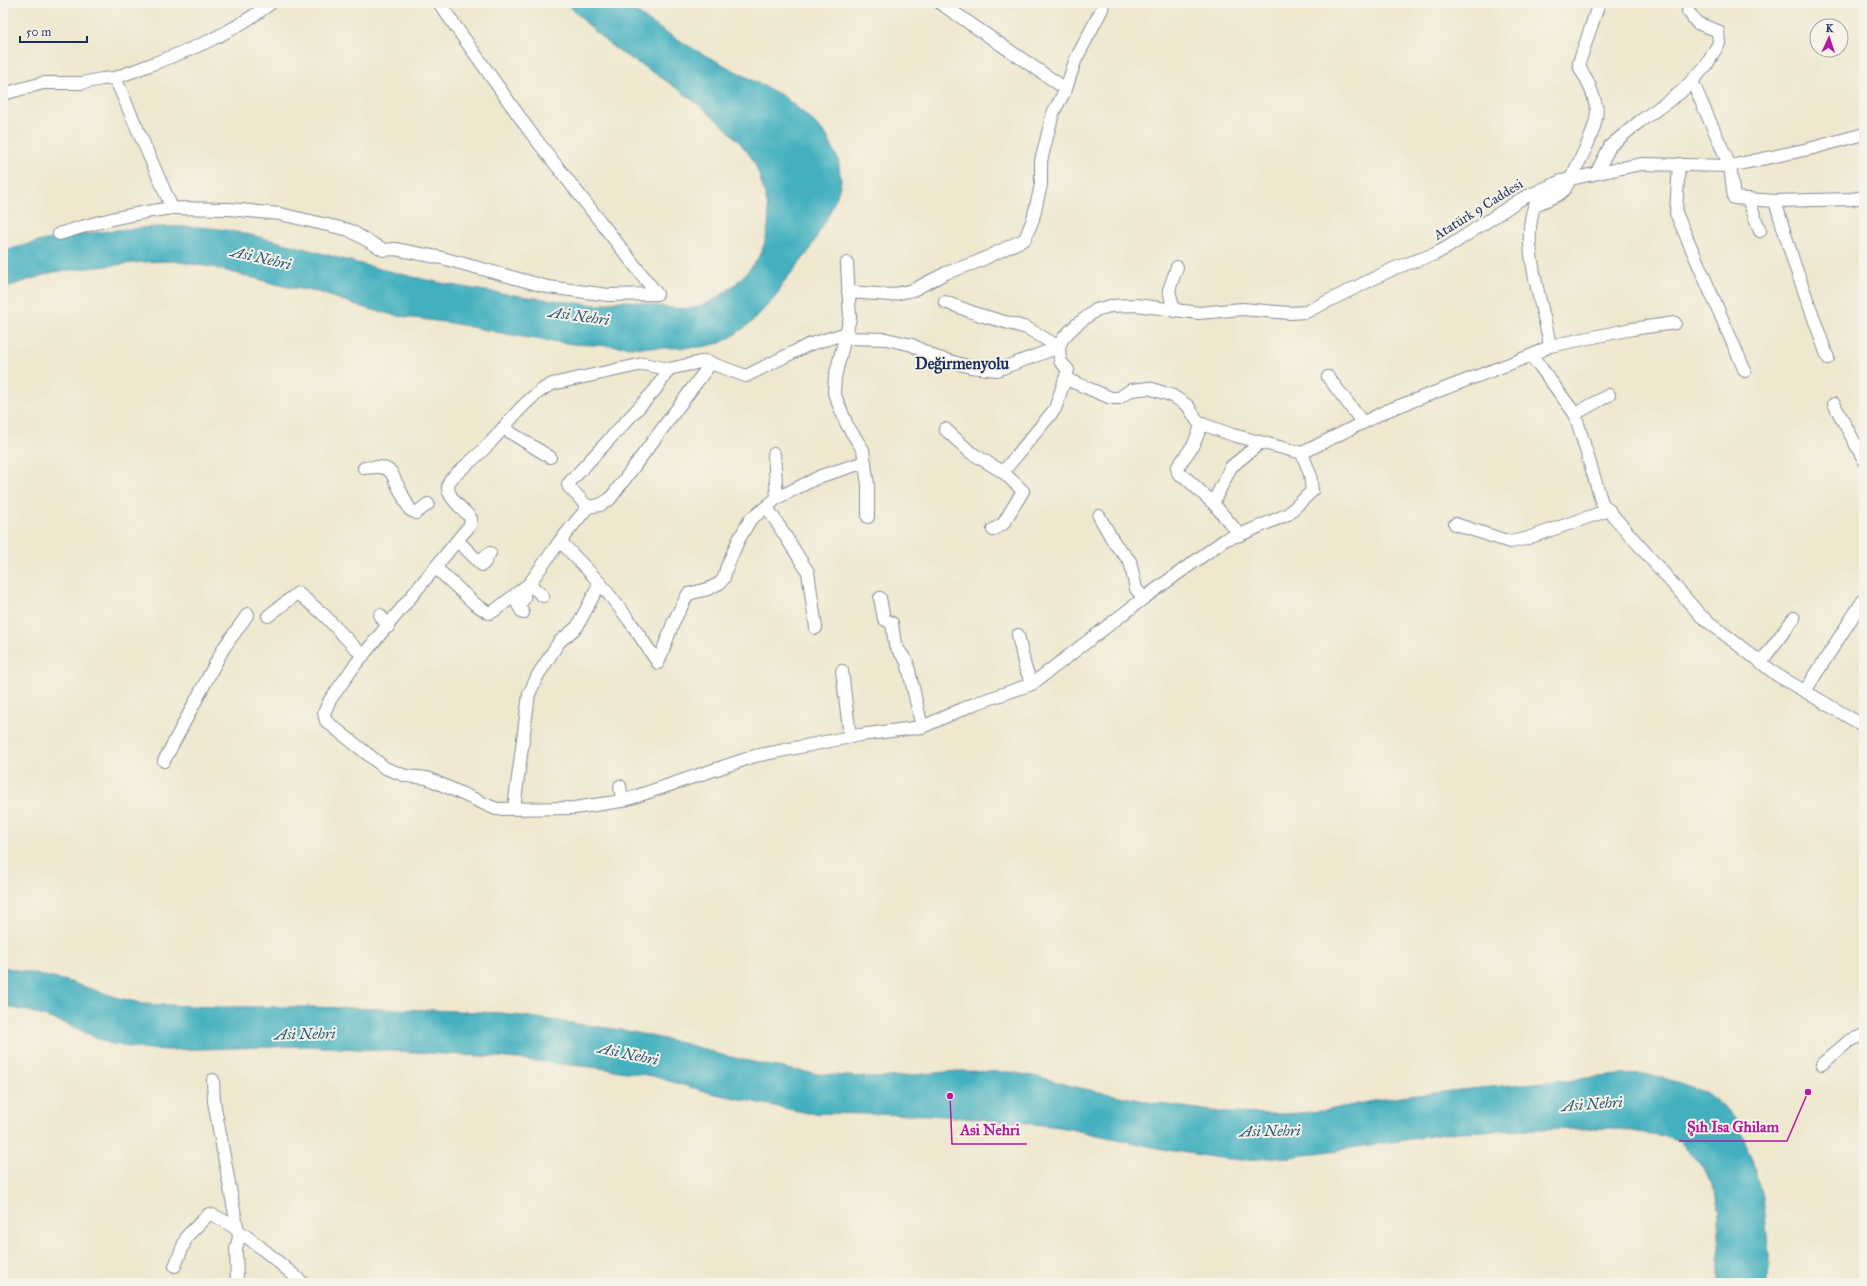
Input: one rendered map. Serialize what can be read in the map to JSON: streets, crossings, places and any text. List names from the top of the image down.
{
  "streets": {
    "street": ["Atatürk 9 Caddesi"]
  },
  "districts": ["Değirmenyolu"],
  "water": ["Asi Nehri"],
  "places": ["Şıh Isa Ghilam", "Asi Nehri"],
  "scale_bar": "50 m",
  "north": "top"
}
